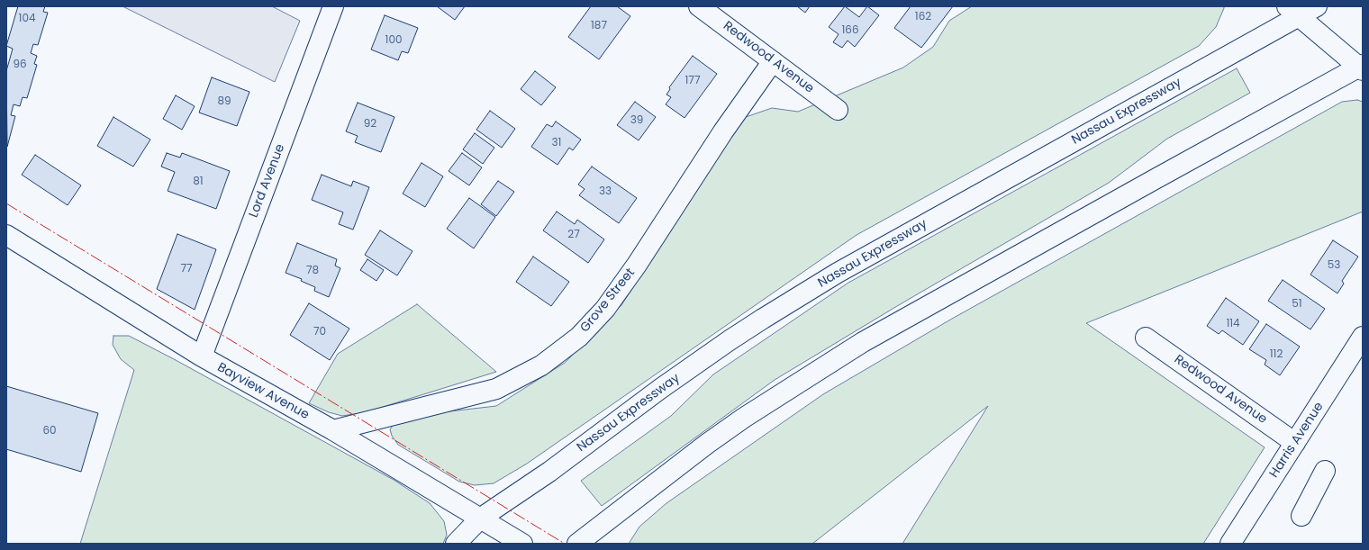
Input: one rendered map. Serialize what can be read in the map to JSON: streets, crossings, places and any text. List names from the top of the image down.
{
  "streets": {
    "main road": [
      "Redwood Avenue",
      "Nassau Expressway",
      "Lord Avenue",
      "Grove Street",
      "Bayview Avenue",
      "Harris Avenue"
    ]
  },
  "crossings": [
    ["Redwood Avenue", "Grove Street"],
    ["Redwood Avenue", "Harris Avenue"],
    ["Nassau Expressway", "Bayview Avenue"],
    ["Lord Avenue", "Bayview Avenue"],
    ["Grove Street", "Bayview Avenue"]
  ],
  "house_numbers": [
    "162",
    "104",
    "187",
    "166",
    "100",
    "96",
    "177",
    "89",
    "39",
    "92",
    "31",
    "81",
    "33",
    "27",
    "53",
    "77",
    "78",
    "51",
    "114",
    "70",
    "112",
    "60"
  ]
}
